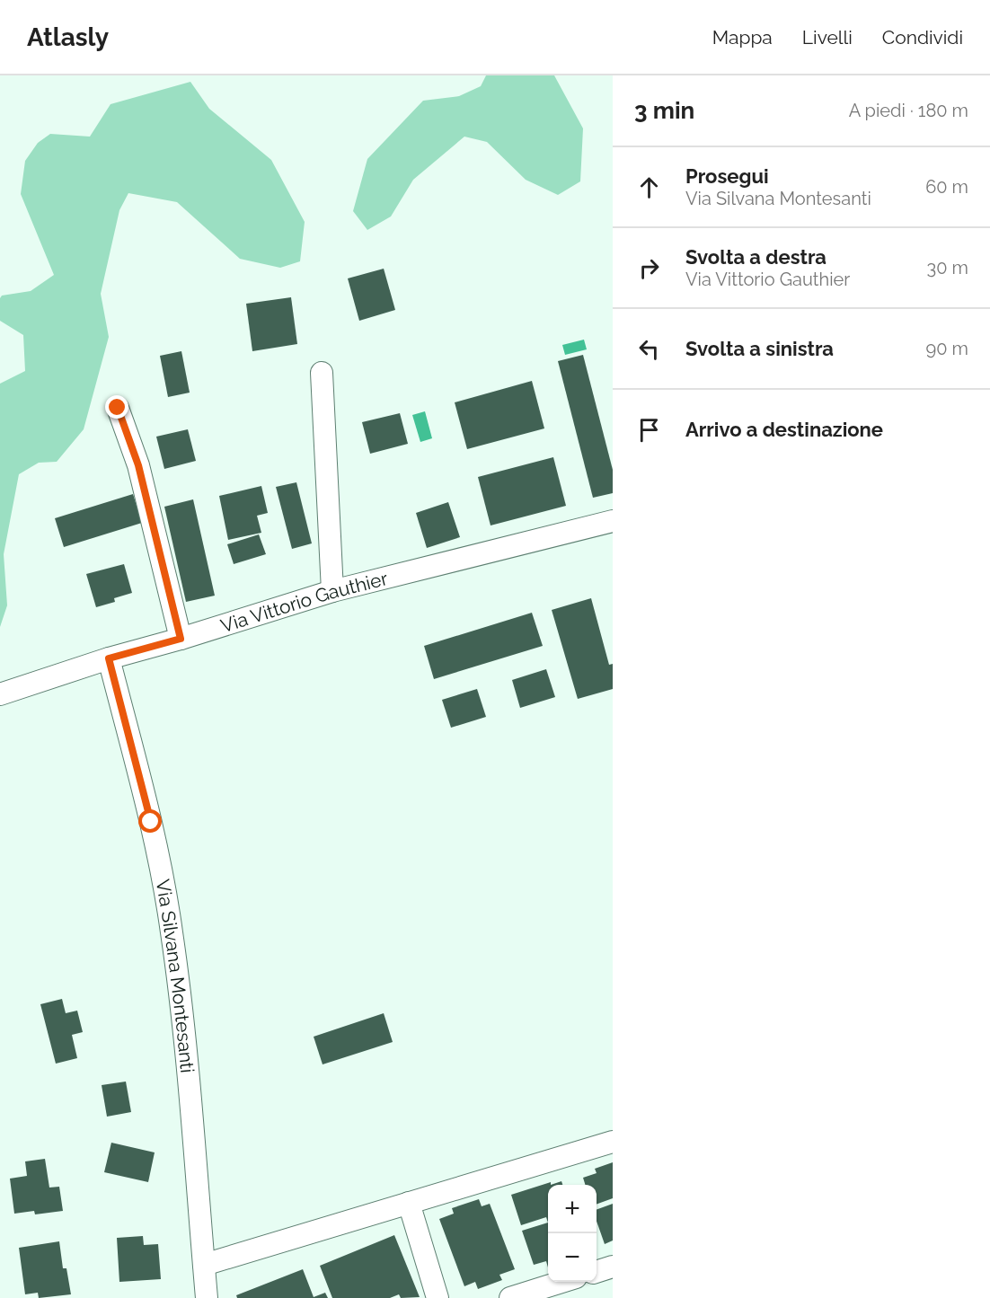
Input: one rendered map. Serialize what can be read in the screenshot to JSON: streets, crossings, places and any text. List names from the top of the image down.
{
  "streets": {
    "street": ["Via Vittorio Gauthier", "Via Silvana Montesanti"]
  },
  "crossings": [
    ["Via Vittorio Gauthier", "Via Silvana Montesanti"]
  ],
  "page": {
    "header": "Atlasly",
    "nav": ["Mappa", "Livelli", "Condividi"],
    "heading": ["3 min", "A piedi · 180 m"],
    "list": [
      ["Prosegui", "Via Silvana Montesanti", "60 m"],
      ["Svolta a destra", "Via Vittorio Gauthier", "30 m"],
      ["Svolta a sinistra", "90 m"],
      "Arrivo a destinazione"
    ],
    "map_buttons": ["+", "−"]
  }
}
